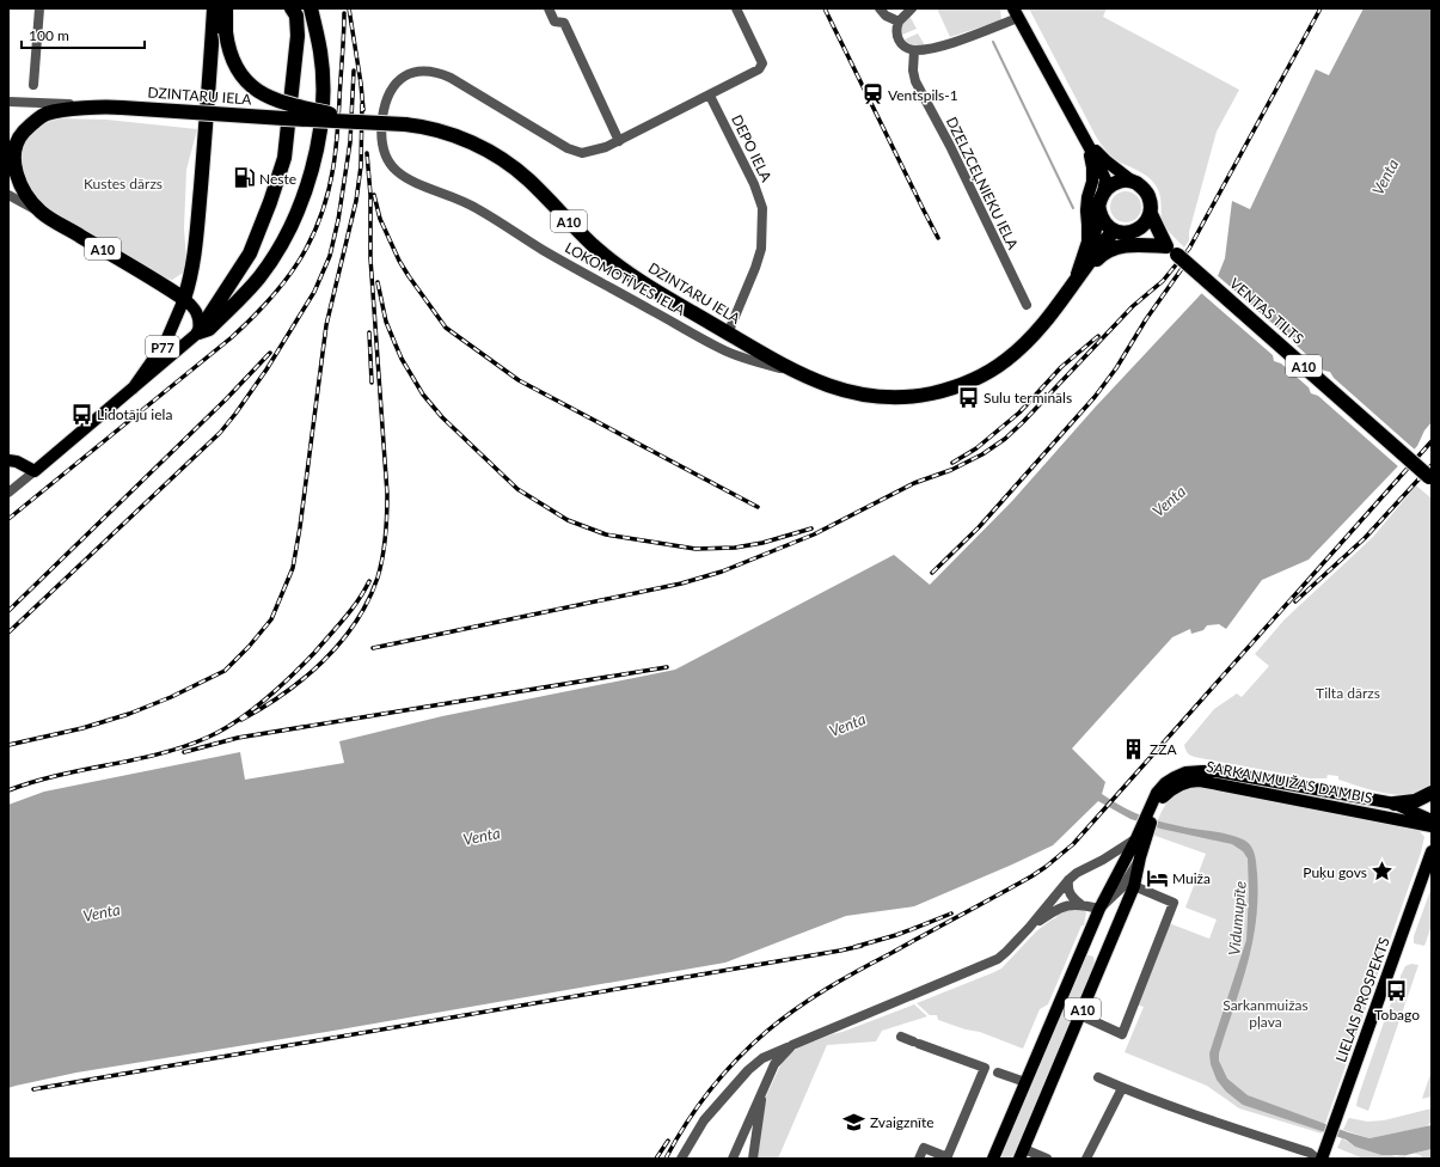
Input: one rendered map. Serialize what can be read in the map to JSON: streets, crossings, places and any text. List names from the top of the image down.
{
  "streets": {
    "highway": ["DZINTARU IELA", "A10", "VENTAS TILTS"],
    "main road": ["P77", "SARKANMUIŽAS DAMBIS", "LIELAIS PROSPEKTS"],
    "street": ["DEPO IELA", "DZELZCEĻNIEKU IELA", "LOKOMOTĪVES IELA"]
  },
  "crossings": [
    ["DZINTARU IELA", "DEPO IELA"],
    ["DZINTARU IELA", "A10"],
    ["DZINTARU IELA", "LOKOMOTĪVES IELA"],
    ["DEPO IELA", "LOKOMOTĪVES IELA"],
    ["A10", "VENTAS TILTS"],
    ["A10", "P77"],
    ["A10", "SARKANMUIŽAS DAMBIS"]
  ],
  "water": ["Venta", "Vidumupīte"],
  "parks": ["Kustes dārzs", "Tilta dārzs", "Sarkanmuižas pļava"],
  "places": {
    "station": ["Ventspils-1"],
    "fuel station": ["Neste"],
    "bus stop": ["Sulu termināls", "Lidotāju iela", "Tobago"],
    "building": ["ZZA"],
    "place": ["Puķu govs"],
    "hotel": ["Muiža"],
    "school or university": ["Zvaigznīte"]
  },
  "scale_bar": "100 m"
}
